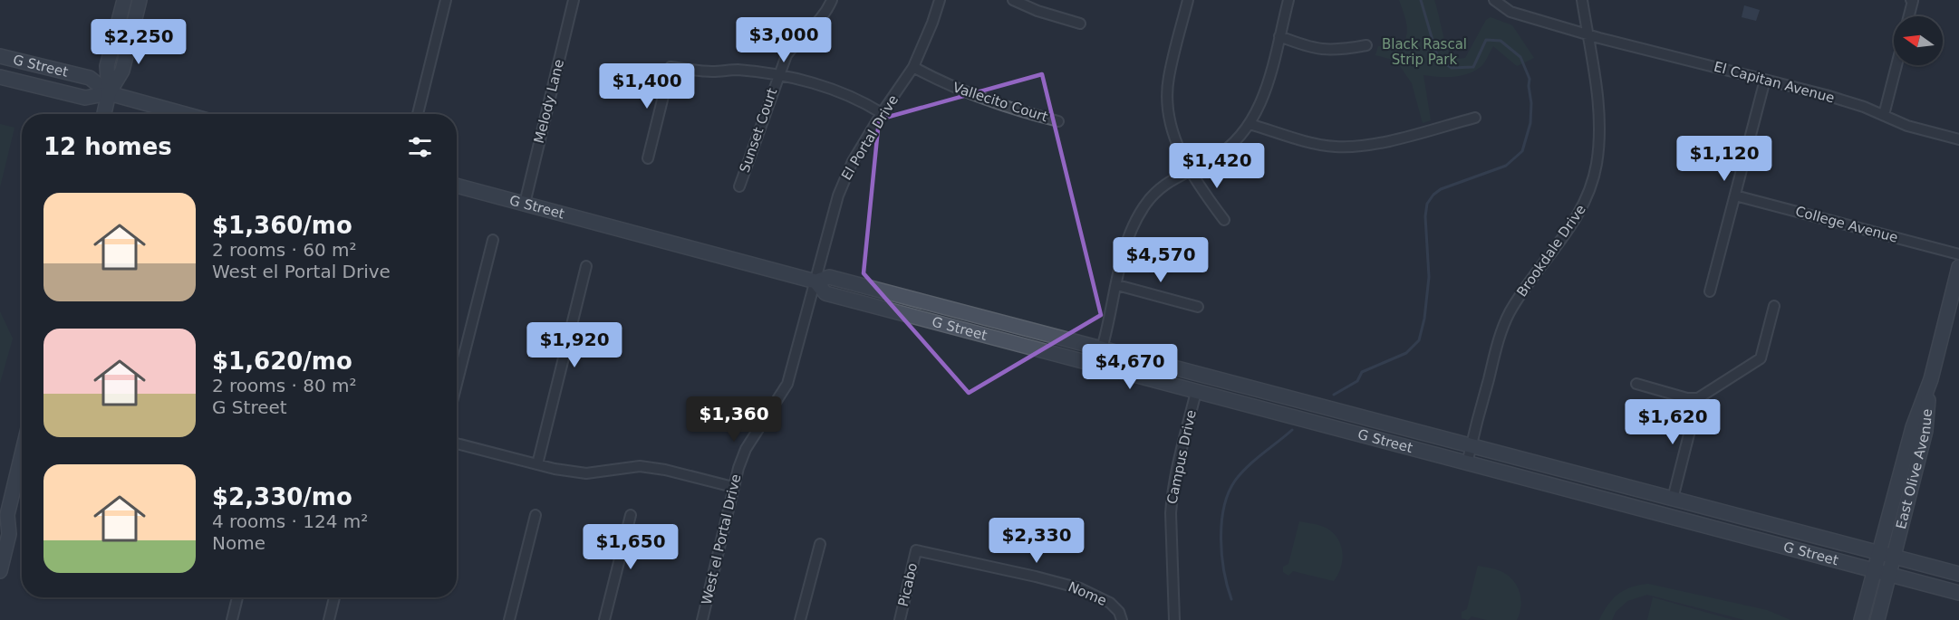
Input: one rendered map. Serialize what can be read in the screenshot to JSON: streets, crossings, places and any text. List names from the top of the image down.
{
  "streets": {
    "street": [
      "G Street",
      "El Capitan Avenue",
      "Melody Lane",
      "Vallecito Court",
      "Sunset Court",
      "El Portal Drive",
      "College Avenue",
      "Brookdale Drive",
      "Campus Drive",
      "East Olive Avenue",
      "West el Portal Drive",
      "Picabo",
      "Nome"
    ]
  },
  "crossings": [
    ["G Street", "Melody Lane"],
    ["G Street", "El Portal Drive"],
    ["G Street", "Brookdale Drive"],
    ["G Street", "Campus Drive"],
    ["G Street", "East Olive Avenue"],
    ["G Street", "West el Portal Drive"],
    ["El Capitan Avenue", "Brookdale Drive"],
    ["Vallecito Court", "El Portal Drive"],
    ["El Portal Drive", "West el Portal Drive"],
    ["Picabo", "Nome"]
  ],
  "parks": ["Black Rascal Strip Park"],
  "north": "left",
  "page": {
    "price": [
      "$3,000",
      "$2,250",
      "$1,400",
      "$1,120",
      "$1,420",
      "$4,570",
      "$1,920",
      "$4,670",
      "$1,360",
      "$1,620",
      "$2,330",
      "$1,650"
    ],
    "heading": "12 homes",
    "list": [
      {
        "name": "$1,360/mo",
        "note": "2 rooms · 60 m² · West el Portal Drive"
      },
      {
        "name": "$1,620/mo",
        "note": "2 rooms · 80 m² · G Street"
      },
      {
        "name": "$2,330/mo",
        "note": "4 rooms · 124 m² · Nome"
      }
    ]
  }
}
